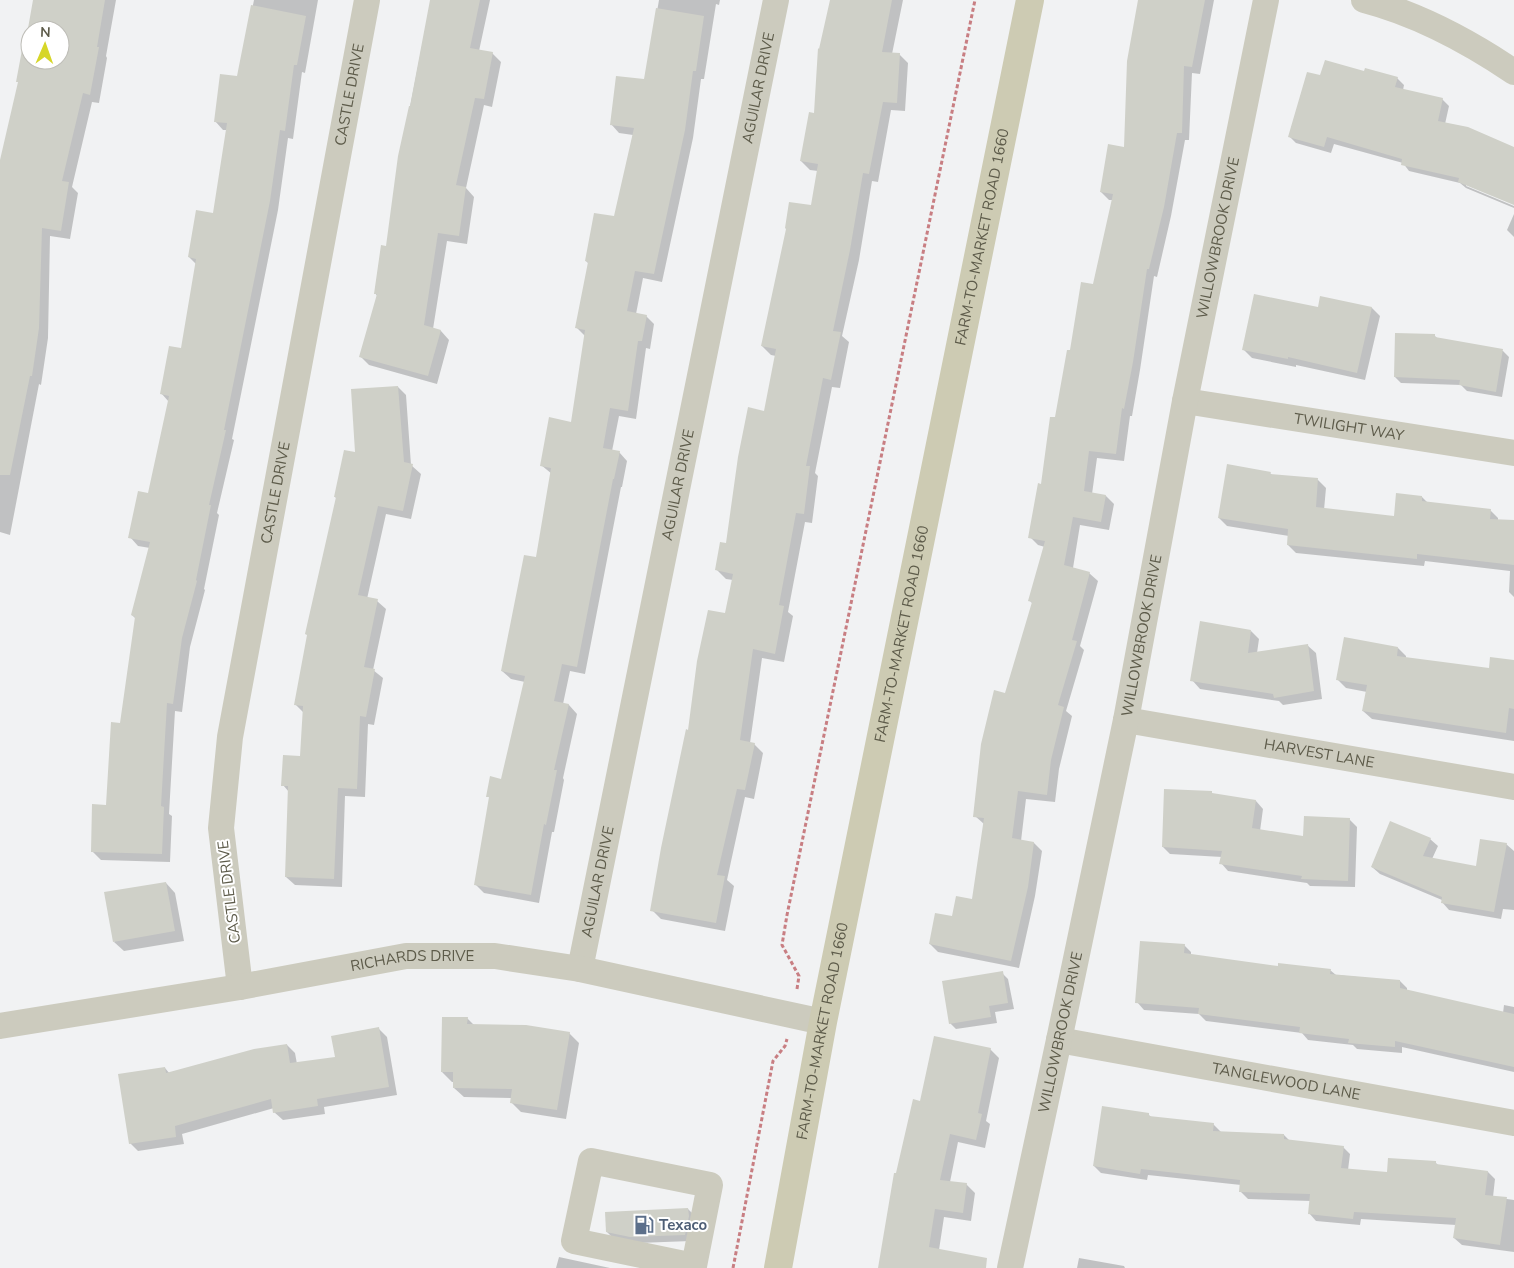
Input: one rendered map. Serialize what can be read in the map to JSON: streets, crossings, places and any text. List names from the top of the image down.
{
  "streets": {
    "main road": ["FARM-TO-MARKET ROAD 1660"],
    "street": [
      "AGUILAR DRIVE",
      "CASTLE DRIVE",
      "WILLOWBROOK DRIVE",
      "TWILIGHT WAY",
      "HARVEST LANE",
      "RICHARDS DRIVE",
      "TANGLEWOOD LANE"
    ]
  },
  "crossings": [
    ["AGUILAR DRIVE", "RICHARDS DRIVE"],
    ["CASTLE DRIVE", "RICHARDS DRIVE"],
    ["FARM-TO-MARKET ROAD 1660", "RICHARDS DRIVE"],
    ["WILLOWBROOK DRIVE", "TWILIGHT WAY"],
    ["WILLOWBROOK DRIVE", "HARVEST LANE"],
    ["WILLOWBROOK DRIVE", "TANGLEWOOD LANE"]
  ],
  "places": {
    "fuel station": ["Texaco"]
  },
  "north": "top"
}
